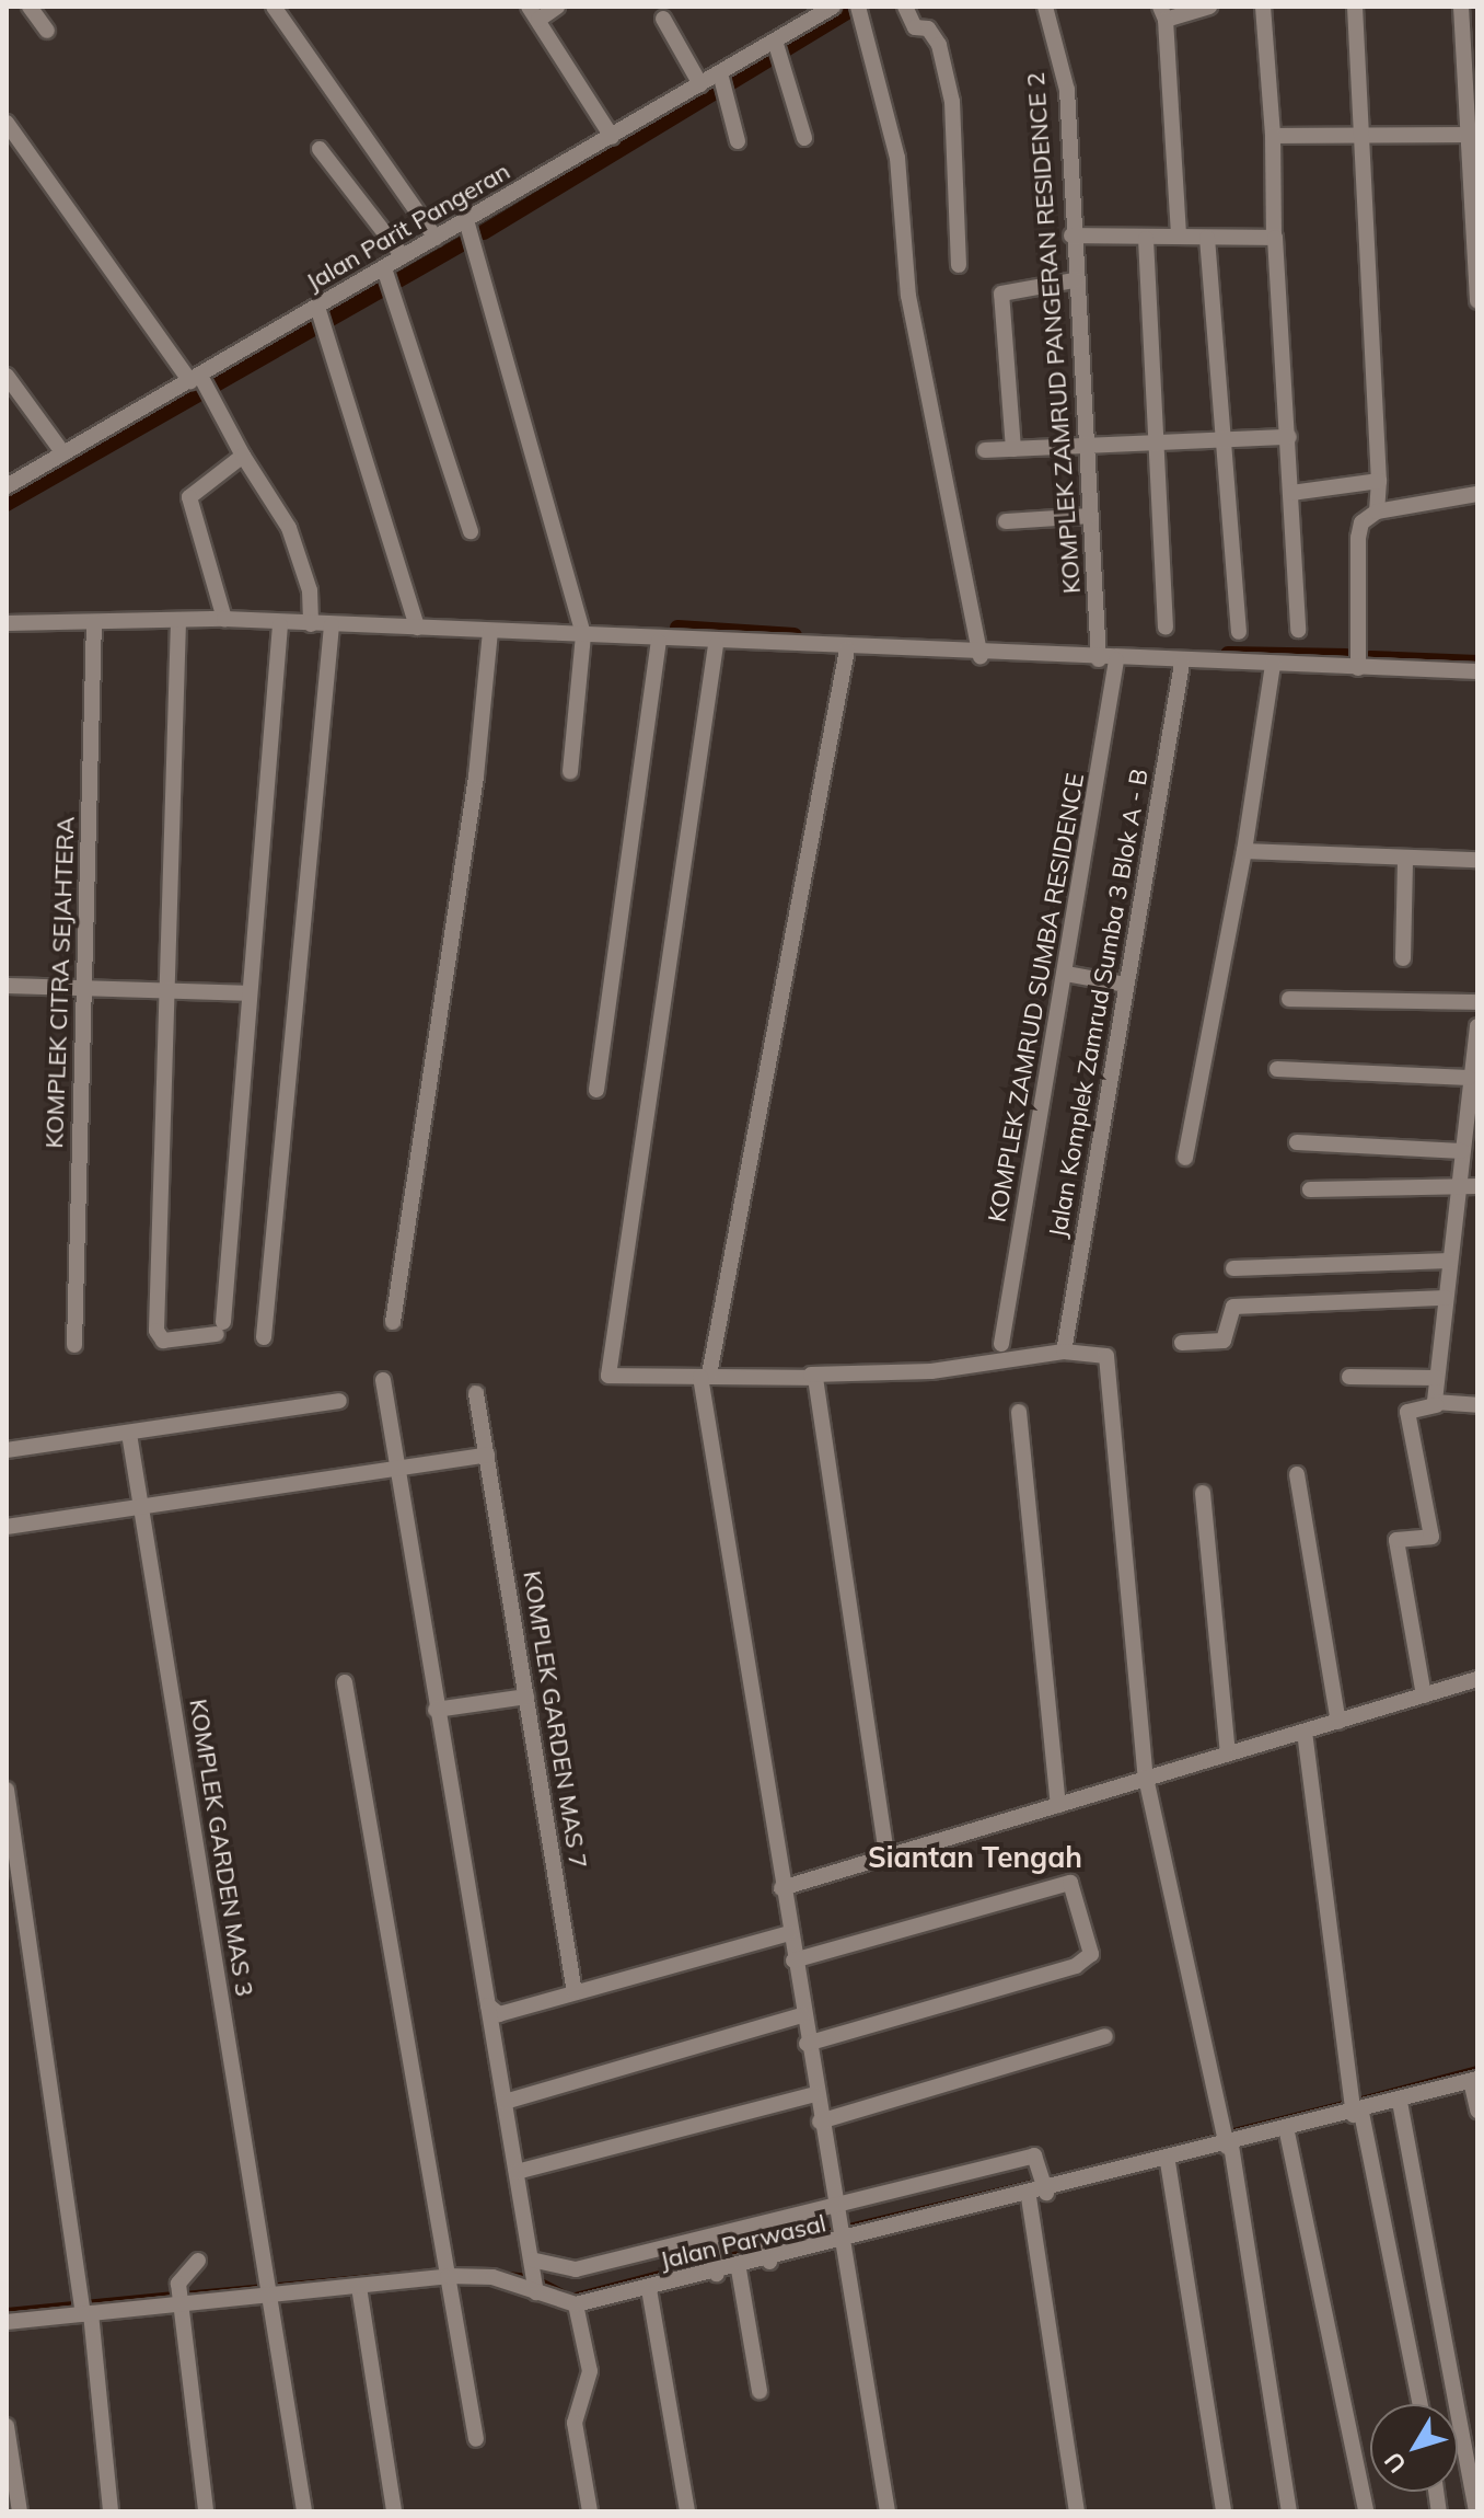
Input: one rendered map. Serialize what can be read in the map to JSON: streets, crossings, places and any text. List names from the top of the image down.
{
  "streets": {
    "street": [
      "Jalan Parit Pangeran",
      "KOMPLEK ZAMRUD PANGERAN RESIDENCE 2",
      "KOMPLEK CITRA SEJAHTERA",
      "KOMPLEK ZAMRUD SUMBA RESIDENCE",
      "Jalan Komplek Zamrud Sumba 3 Blok A - B",
      "KOMPLEK GARDEN MAS 7",
      "KOMPLEK GARDEN MAS 3",
      "Jalan Parwasal"
    ]
  },
  "crossings": [
    ["KOMPLEK GARDEN MAS 3", "Jalan Parwasal"]
  ],
  "districts": ["Siantan Tengah"],
  "north": "bottom left"
}
